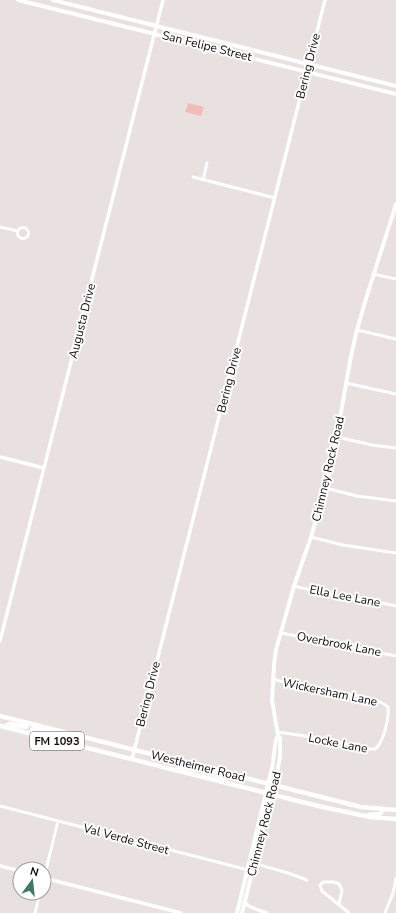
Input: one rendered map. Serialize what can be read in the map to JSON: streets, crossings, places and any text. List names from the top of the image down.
{
  "streets": {
    "main road": [
      "San Felipe Street",
      "Chimney Rock Road",
      "FM 1093",
      "Westheimer Road"
    ],
    "street": [
      "Bering Drive",
      "Augusta Drive",
      "Ella Lee Lane",
      "Overbrook Lane",
      "Wickersham Lane",
      "Locke Lane",
      "Val Verde Street"
    ]
  },
  "crossings": [
    ["San Felipe Street", "Bering Drive"],
    ["San Felipe Street", "Augusta Drive"],
    ["Bering Drive", "Westheimer Road"],
    ["Chimney Rock Road", "Ella Lee Lane"],
    ["Chimney Rock Road", "Overbrook Lane"],
    ["Chimney Rock Road", "Wickersham Lane"],
    ["Chimney Rock Road", "Locke Lane"],
    ["Chimney Rock Road", "Westheimer Road"],
    ["Chimney Rock Road", "Val Verde Street"],
    ["Wickersham Lane", "Locke Lane"]
  ],
  "north": "top"
}
